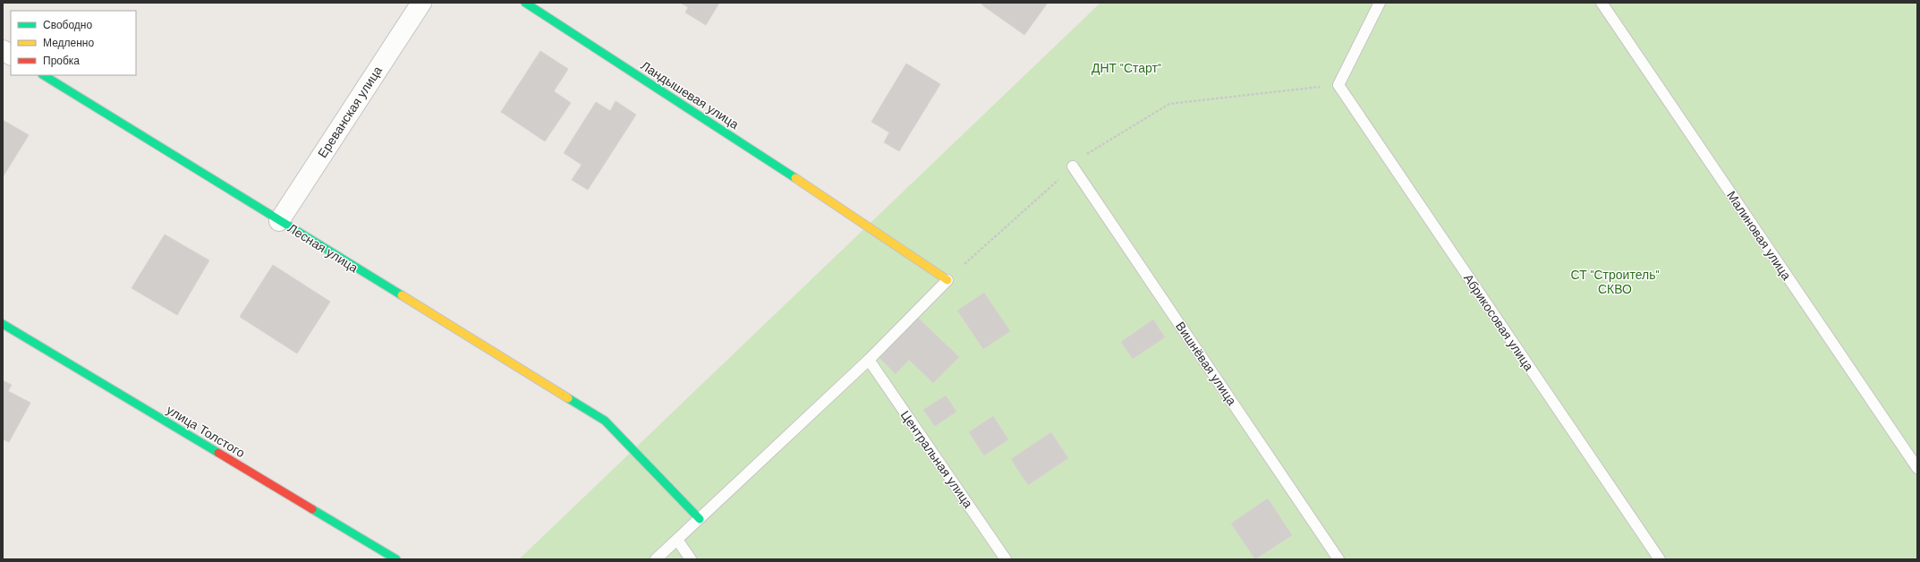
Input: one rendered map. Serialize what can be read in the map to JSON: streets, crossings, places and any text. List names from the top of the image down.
{
  "streets": {
    "street": [
      "Ландышевая улица",
      "Ереванская улица",
      "Лесная улица",
      "улица Толстого"
    ],
    "lane": [
      "Малиновая улица",
      "Абрикосовая улица",
      "Вишнёвая улица",
      "Центральная улица"
    ]
  },
  "crossings": [
    ["Ереванская улица", "Лесная улица"]
  ],
  "parks": ["ДНТ \"Старт\"", "СТ \"Строитель\" СКВО"],
  "legend": ["Свободно", "Медленно", "Пробка"]
}
